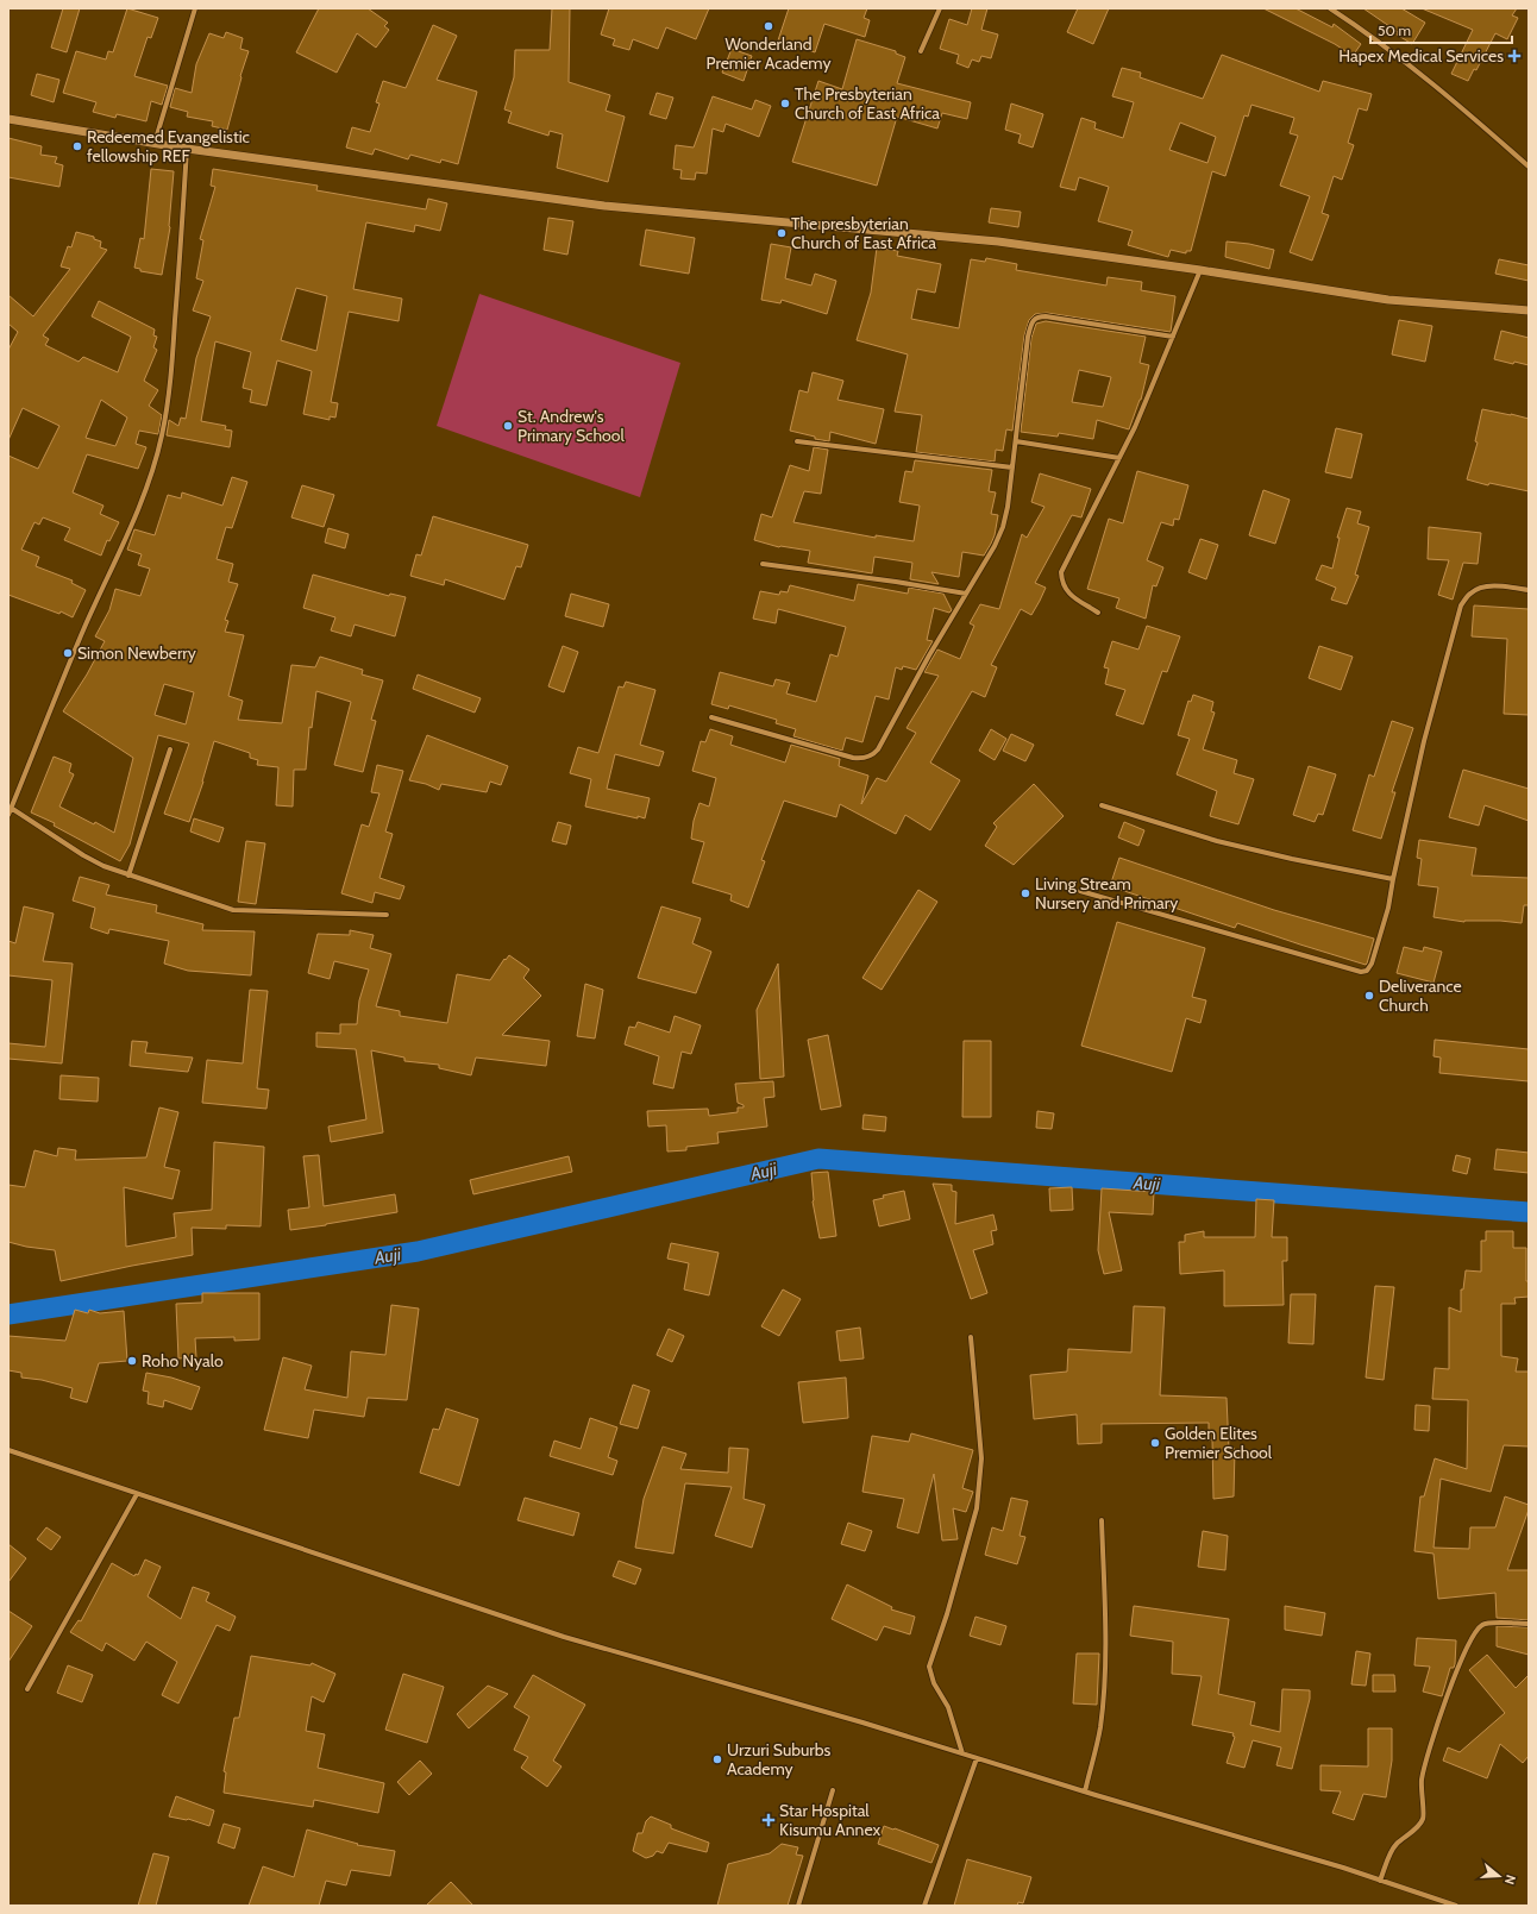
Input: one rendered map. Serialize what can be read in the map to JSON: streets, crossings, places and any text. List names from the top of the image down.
{
  "water": ["Auji"],
  "places": {
    "other": [
      "Wonderland Premier Academy",
      "The Presbyterian Church of East Africa",
      "Redeemed Evangelistic fellowship REF",
      "The presbyterian Church of East Africa",
      "St. Andrew's Primary School",
      "Simon Newberry",
      "Living Stream Nursery and Primary",
      "Deliverance Church",
      "Roho Nyalo",
      "Golden Elites Premier School",
      "Urzuri Suburbs Academy"
    ],
    "health": ["Hapex Medical Services", "Star Hospital Kisumu Annex"]
  },
  "scale_bar": "50 m",
  "north": "right"
}
